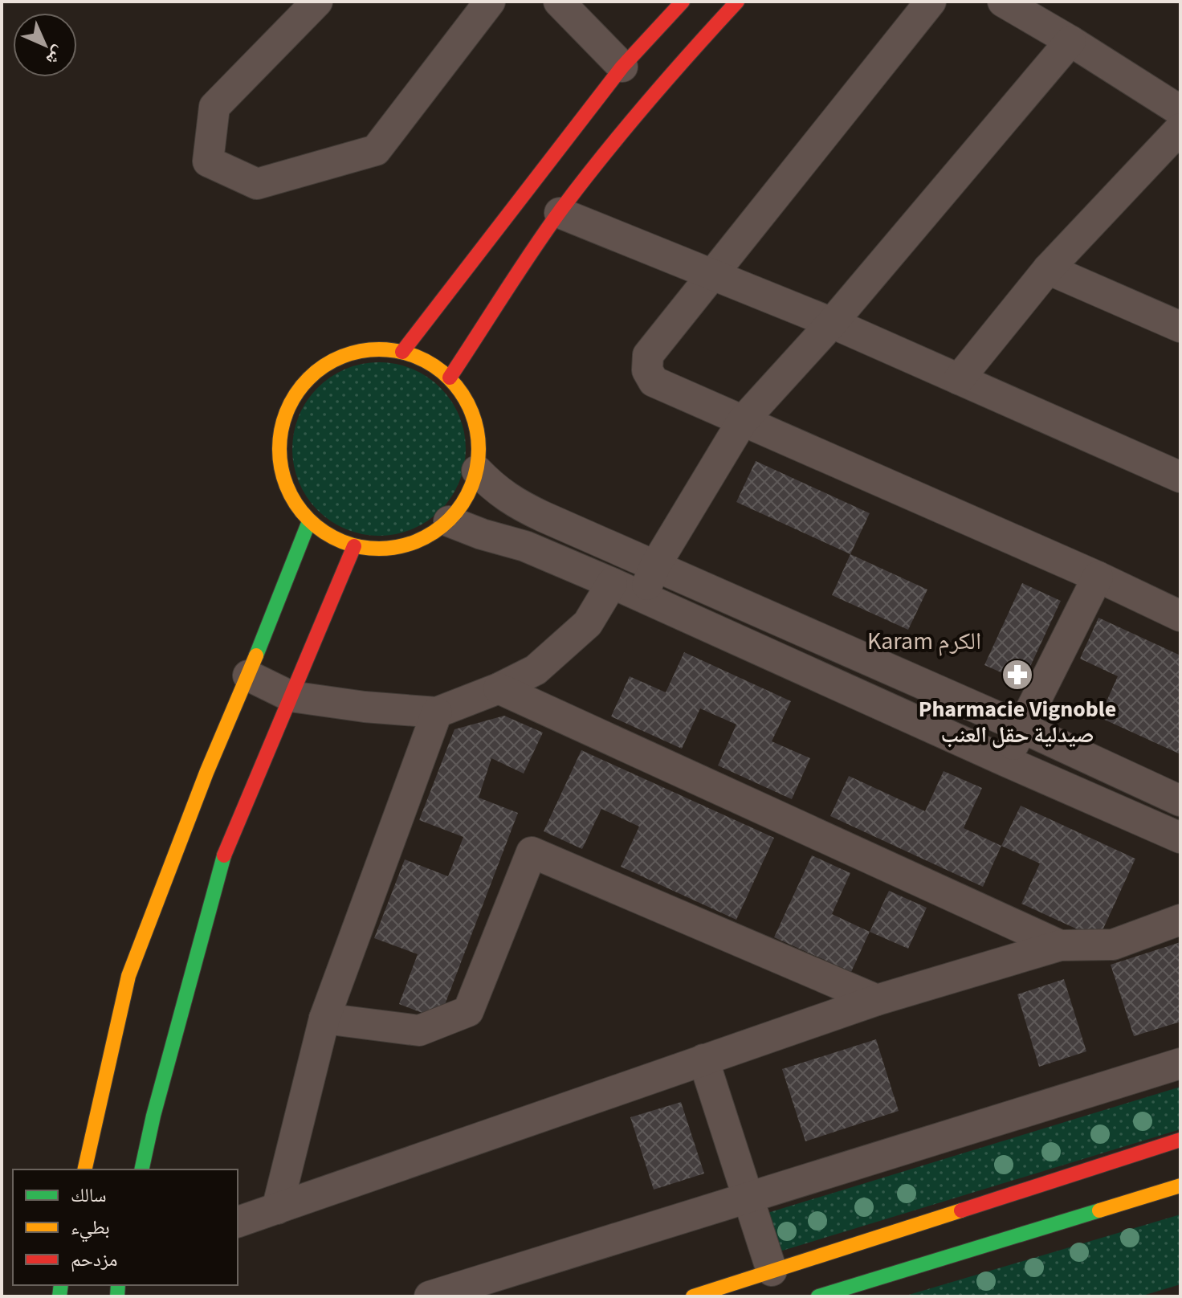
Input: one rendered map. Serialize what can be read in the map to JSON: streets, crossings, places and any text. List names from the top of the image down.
{
  "districts": ["Karam الكرم"],
  "places": {
    "pharmacy": ["Pharmacie Vignoble صيدلية حقل العنب"]
  },
  "legend": ["سالك", "بطيء", "مزدحم"],
  "north": "bottom right"
}
